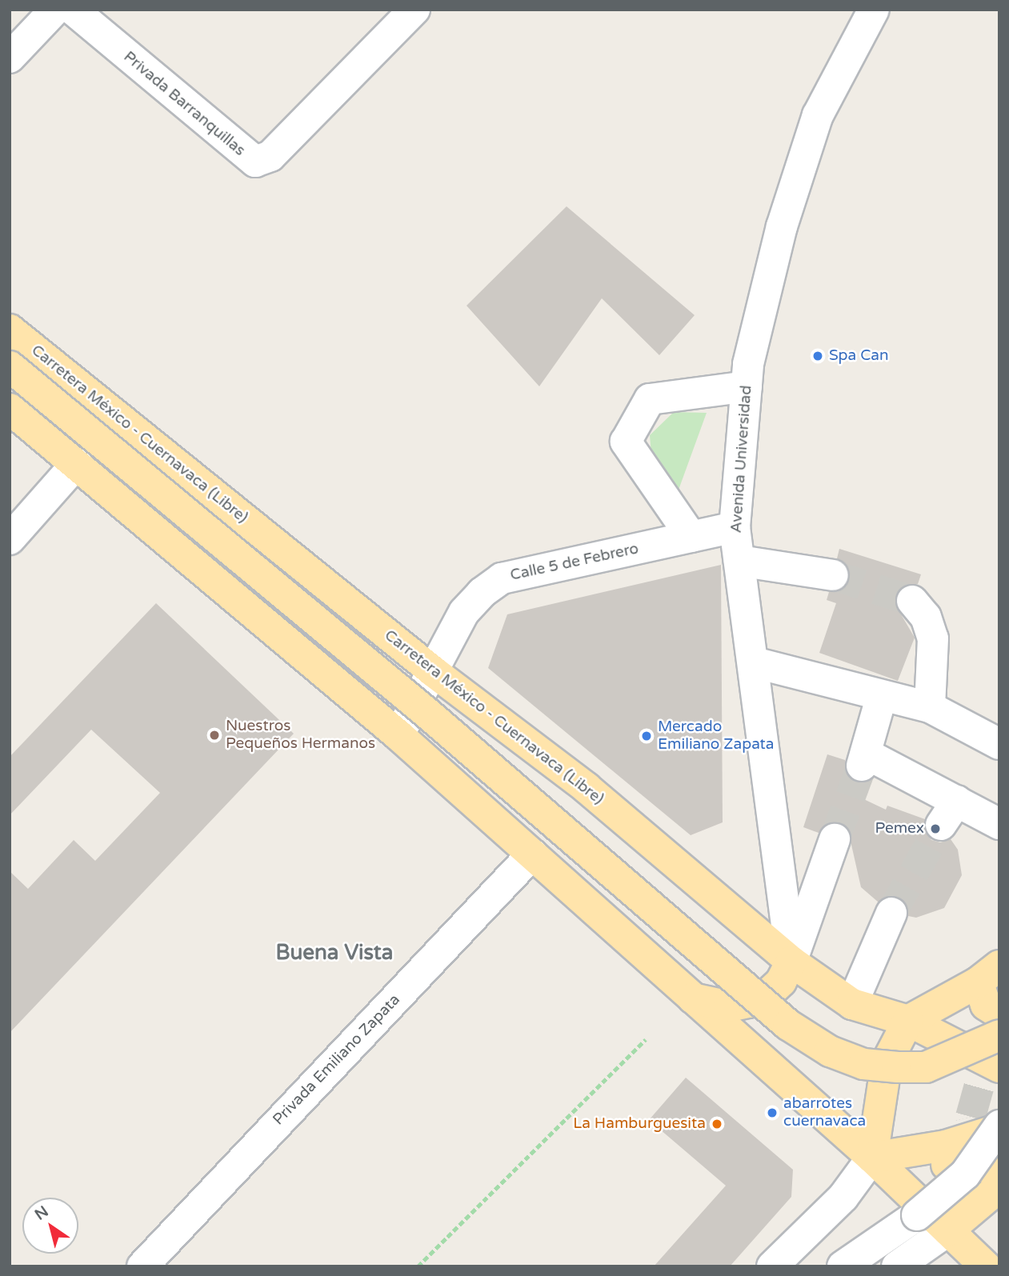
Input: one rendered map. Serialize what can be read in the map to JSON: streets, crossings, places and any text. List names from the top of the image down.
{
  "streets": {
    "main road": ["Carretera México - Cuernavaca (Libre)"],
    "street": [
      "Privada Barranquillas",
      "Avenida Universidad",
      "Calle 5 de Febrero",
      "Privada Emiliano Zapata"
    ]
  },
  "crossings": [
    ["Carretera México - Cuernavaca (Libre)", "Avenida Universidad"],
    ["Carretera México - Cuernavaca (Libre)", "Calle 5 de Febrero"],
    ["Avenida Universidad", "Calle 5 de Febrero"]
  ],
  "districts": ["Buena Vista"],
  "places": [
    "Spa Can",
    "Nuestros Pequeños Hermanos",
    "Mercado Emiliano Zapata",
    "Pemex",
    "abarrotes cuernavaca",
    "La Hamburguesita"
  ],
  "north": "top left"
}
